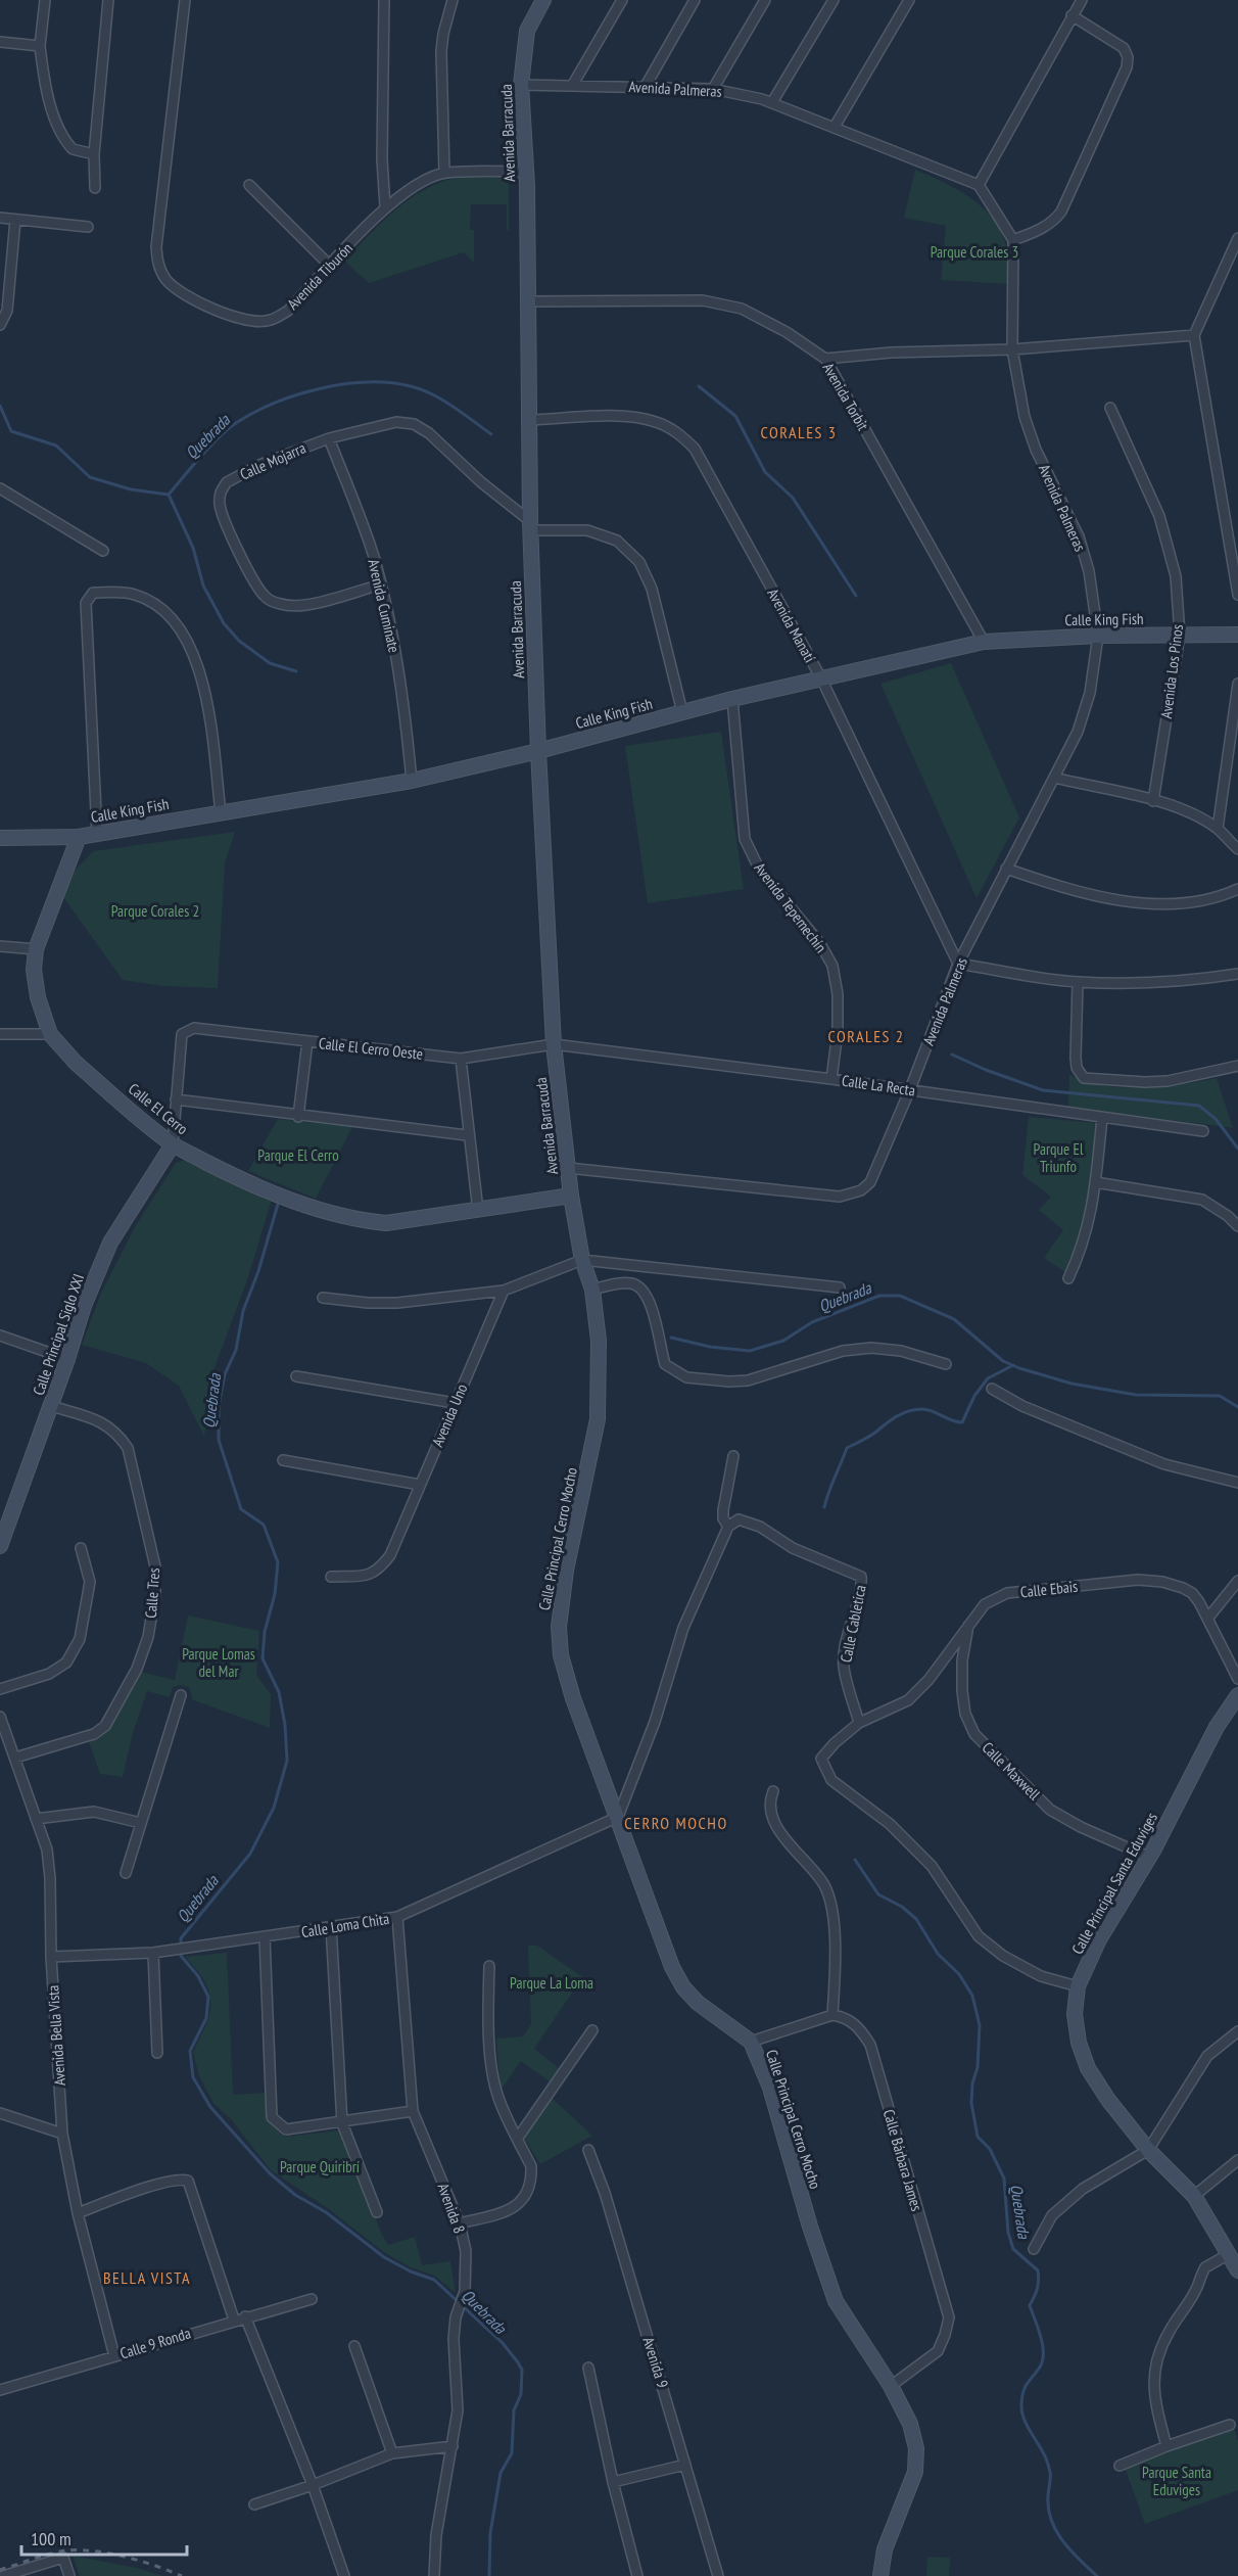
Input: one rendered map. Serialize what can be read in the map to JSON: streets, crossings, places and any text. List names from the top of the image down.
{
  "streets": {
    "street": [
      "Avenida Palmeras",
      "Avenida Barracuda",
      "Avenida Tiburón",
      "Avenida Torbit",
      "Calle Mojarra",
      "Avenida Cuminate",
      "Calle King Fish",
      "Avenida Manatí",
      "Avenida Los Pinos",
      "Avenida Tepemechín",
      "Calle El Cerro Oeste",
      "Calle La Recta",
      "Calle El Cerro",
      "Calle Principal Siglo XXI",
      "Avenida Uno",
      "Calle Principal Cerro Mocho",
      "Calle Ebais",
      "Calle Tres",
      "Calle Cabletica",
      "Calle Maxwell",
      "Calle Principal Santa Eduviges",
      "Calle Loma Chita",
      "Avenida Bella Vista",
      "Calle Bárbara James",
      "Avenida 8",
      "Calle 9 Ronda",
      "Avenida 9"
    ]
  },
  "crossings": [
    ["Avenida Palmeras", "Avenida Barracuda"],
    ["Avenida Palmeras", "Calle King Fish"],
    ["Avenida Palmeras", "Avenida Manatí"],
    ["Avenida Palmeras", "Calle La Recta"],
    ["Avenida Barracuda", "Avenida Tiburón"],
    ["Avenida Barracuda", "Avenida Torbit"],
    ["Avenida Barracuda", "Calle Mojarra"],
    ["Avenida Barracuda", "Calle King Fish"],
    ["Avenida Barracuda", "Avenida Manatí"],
    ["Avenida Barracuda", "Calle El Cerro Oeste"],
    ["Avenida Barracuda", "Calle La Recta"],
    ["Avenida Barracuda", "Calle El Cerro"],
    ["Avenida Barracuda", "Calle Principal Cerro Mocho"],
    ["Avenida Torbit", "Calle King Fish"],
    ["Calle Mojarra", "Avenida Cuminate"],
    ["Avenida Cuminate", "Calle King Fish"],
    ["Calle King Fish", "Avenida Manatí"],
    ["Calle King Fish", "Avenida Los Pinos"],
    ["Calle King Fish", "Avenida Tepemechín"],
    ["Calle King Fish", "Calle El Cerro"],
    ["Avenida Tepemechín", "Calle La Recta"],
    ["Calle El Cerro Oeste", "Calle La Recta"],
    ["Calle El Cerro", "Calle Principal Siglo XXI"],
    ["Calle Principal Siglo XXI", "Calle Tres"],
    ["Calle Principal Cerro Mocho", "Calle Loma Chita"],
    ["Calle Principal Cerro Mocho", "Calle Bárbara James"],
    ["Calle Ebais", "Calle Cabletica"],
    ["Calle Ebais", "Calle Maxwell"],
    ["Calle Tres", "Avenida Bella Vista"],
    ["Calle Maxwell", "Calle Principal Santa Eduviges"],
    ["Calle Loma Chita", "Avenida Bella Vista"],
    ["Calle Loma Chita", "Avenida 8"],
    ["Avenida Bella Vista", "Calle 9 Ronda"]
  ],
  "districts": [
    "CORALES 3",
    "CORALES 2",
    "CERRO MOCHO",
    "BELLA VISTA"
  ],
  "water": ["Quebrada"],
  "parks": [
    "Parque Corales 3",
    "Parque Corales 2",
    "Parque El Triunfo",
    "Parque El Cerro",
    "Parque Lomas del Mar",
    "Parque La Loma",
    "Parque Quiribrí",
    "Parque Santa Eduviges"
  ],
  "scale_bar": "100 m"
}
